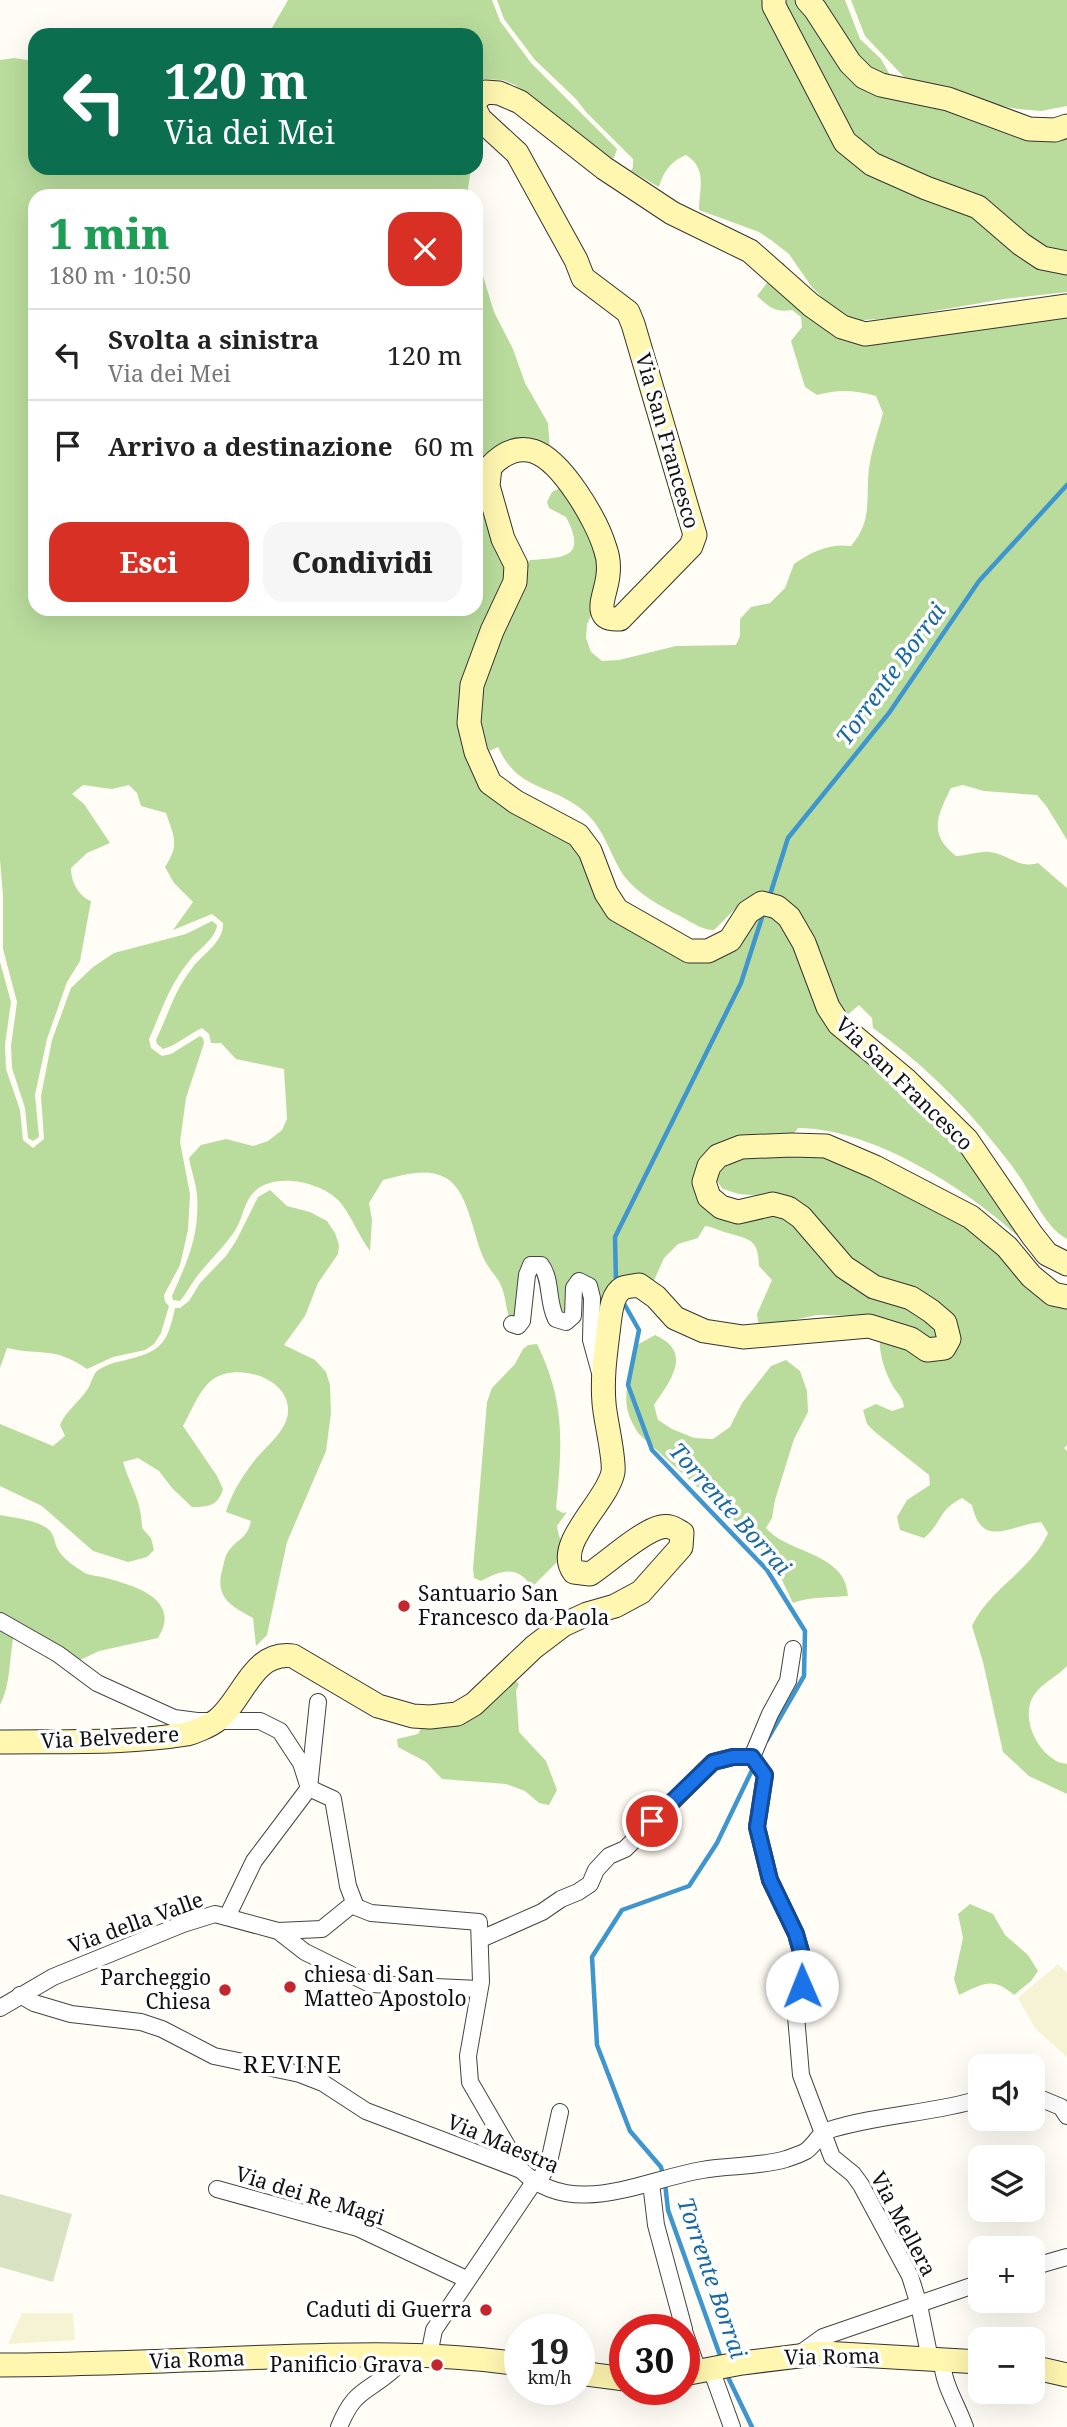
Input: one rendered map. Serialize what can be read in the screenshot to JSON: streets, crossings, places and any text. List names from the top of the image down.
{
  "streets": {
    "street": [
      "Via San Francesco",
      "Via Belvedere",
      "Via della Valle",
      "Via Maestra",
      "Via dei Re Magi",
      "Via Mellera",
      "Via Roma"
    ]
  },
  "crossings": [
    ["Via della Valle", "Via Maestra"],
    ["Via Maestra", "Via Mellera"],
    ["Via Mellera", "Via Roma"]
  ],
  "districts": ["REVINE"],
  "water": ["Torrente Borrai"],
  "places": [
    "Santuario San Francesco da Paola",
    "chiesa di San Matteo Apostolo",
    "Parcheggio Chiesa",
    "Caduti di Guerra",
    "Panificio Grava"
  ],
  "page": {
    "turn": ["120 m", "Via dei Mei"],
    "heading": ["1 min", "180 m · 10:50"],
    "list": [
      {
        "name": "Svolta a sinistra",
        "note": "Via dei Mei",
        "value": "120 m"
      },
      {
        "name": "Arrivo a destinazione",
        "value": "60 m"
      }
    ],
    "buttons": ["Esci", "Condividi"],
    "map_buttons": ["+", "−"],
    "speed": "19 km/h",
    "limit": "30"
  }
}
